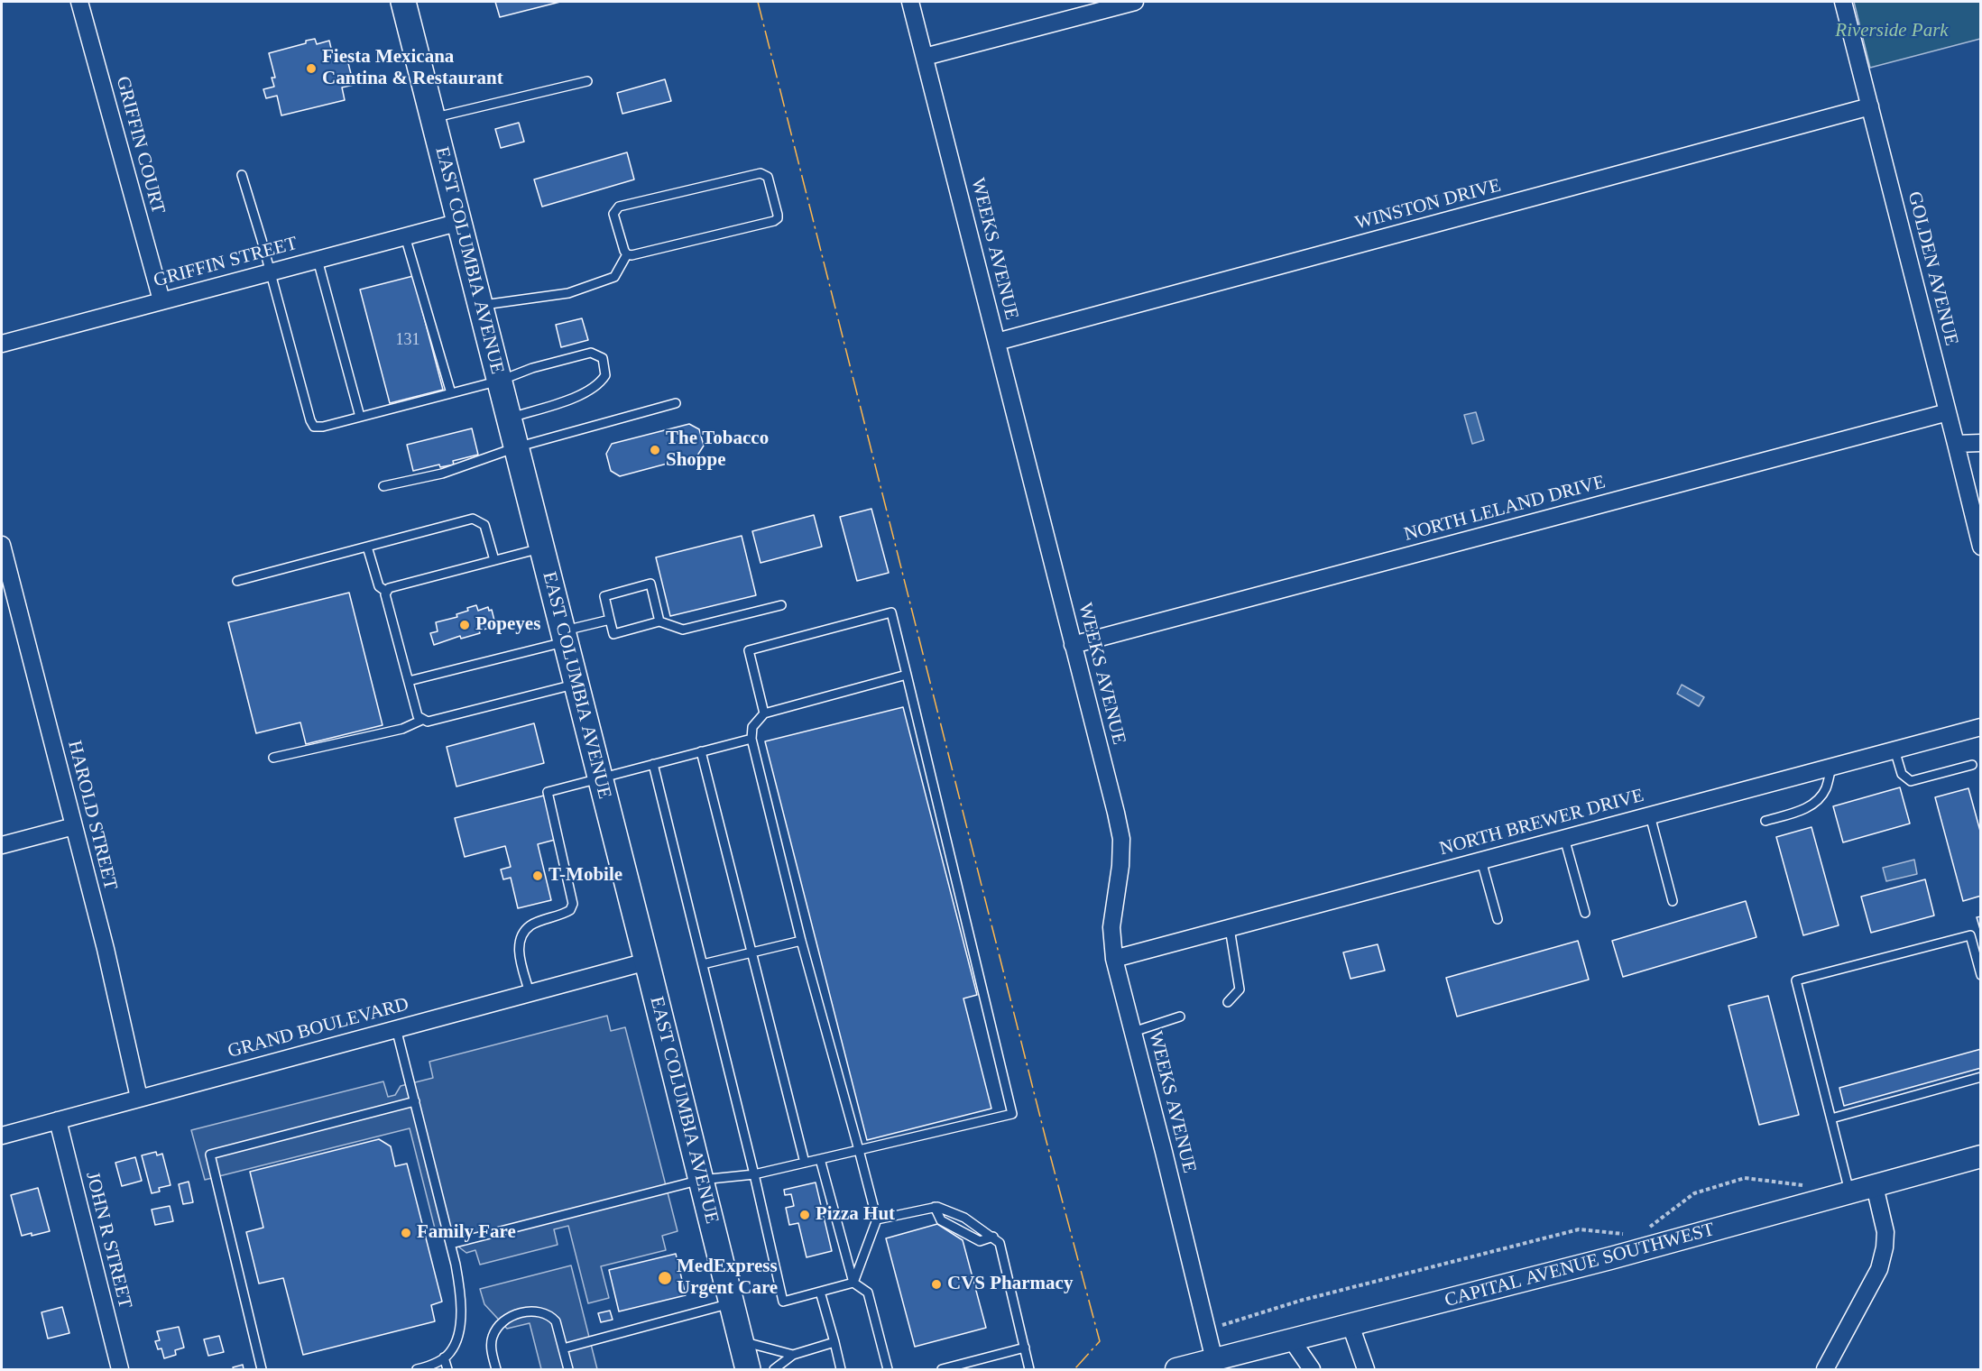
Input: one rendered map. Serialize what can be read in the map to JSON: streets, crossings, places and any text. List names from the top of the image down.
{
  "streets": {
    "main road": ["EAST COLUMBIA AVENUE", "CAPITAL AVENUE SOUTHWEST"],
    "street": [
      "GRIFFIN COURT",
      "WINSTON DRIVE",
      "WEEKS AVENUE",
      "GRIFFIN STREET",
      "GOLDEN AVENUE",
      "NORTH LELAND DRIVE",
      "HAROLD STREET",
      "NORTH BREWER DRIVE",
      "GRAND BOULEVARD",
      "JOHN R STREET"
    ]
  },
  "crossings": [
    ["GRIFFIN COURT", "GRIFFIN STREET"],
    ["WINSTON DRIVE", "WEEKS AVENUE"],
    ["WINSTON DRIVE", "GOLDEN AVENUE"],
    ["WEEKS AVENUE", "NORTH LELAND DRIVE"],
    ["WEEKS AVENUE", "NORTH BREWER DRIVE"],
    ["WEEKS AVENUE", "CAPITAL AVENUE SOUTHWEST"],
    ["EAST COLUMBIA AVENUE", "GRIFFIN STREET"],
    ["EAST COLUMBIA AVENUE", "GRAND BOULEVARD"],
    ["GOLDEN AVENUE", "NORTH LELAND DRIVE"],
    ["HAROLD STREET", "GRAND BOULEVARD"],
    ["GRAND BOULEVARD", "JOHN R STREET"]
  ],
  "parks": ["Riverside Park"],
  "places": [
    "Fiesta Mexicana Cantina & Restaurant",
    "The Tobacco Shoppe",
    "Popeyes",
    "T-Mobile",
    "Pizza Hut",
    "Family Fare",
    "MedExpress Urgent Care",
    "CVS Pharmacy"
  ],
  "house_numbers": ["131"]
}
